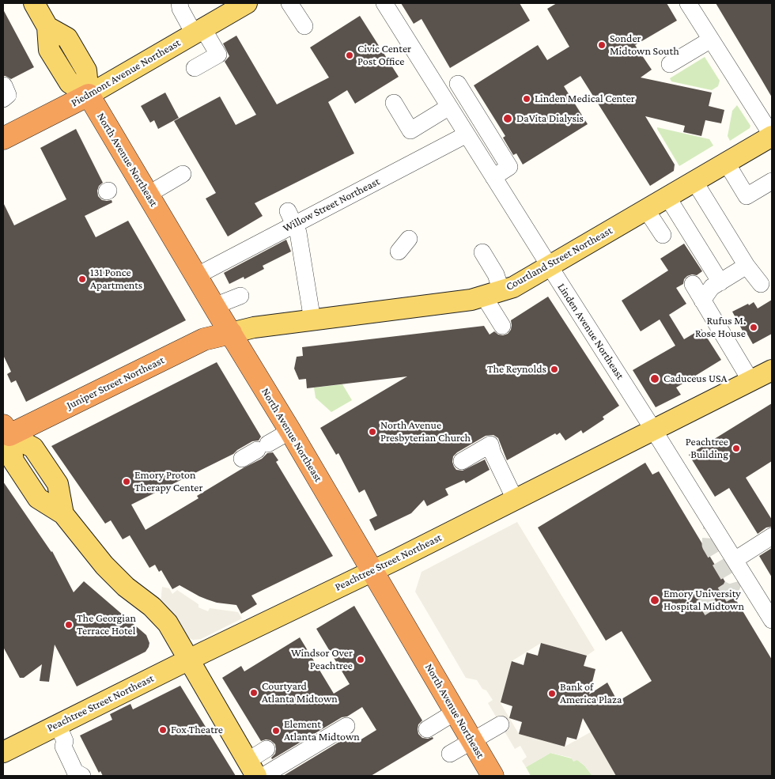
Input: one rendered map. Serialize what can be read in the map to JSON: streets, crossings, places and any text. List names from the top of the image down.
{
  "streets": {
    "highway": ["Piedmont Avenue Northeast", "North Avenue Northeast", "Juniper Street Northeast"],
    "main road": ["Courtland Street Northeast", "Peachtree Street Northeast"],
    "street": ["Willow Street Northeast", "Linden Avenue Northeast"]
  },
  "crossings": [
    ["Piedmont Avenue Northeast", "North Avenue Northeast"],
    ["North Avenue Northeast", "Willow Street Northeast"],
    ["North Avenue Northeast", "Courtland Street Northeast"],
    ["North Avenue Northeast", "Juniper Street Northeast"],
    ["North Avenue Northeast", "Peachtree Street Northeast"],
    ["Willow Street Northeast", "Linden Avenue Northeast"],
    ["Courtland Street Northeast", "Linden Avenue Northeast"],
    ["Courtland Street Northeast", "Juniper Street Northeast"],
    ["Linden Avenue Northeast", "Peachtree Street Northeast"]
  ],
  "places": [
    "Sonder Midtown South",
    "Civic Center Post Office",
    "Linden Medical Center",
    "DaVita Dialysis",
    "131 Ponce Apartments",
    "Rufus M. Rose House",
    "The Reynolds",
    "Caduceus USA",
    "North Avenue Presbyterian Church",
    "Peachtree Building",
    "Emory Proton Therapy Center",
    "Emory University Hospital Midtown",
    "The Georgian Terrace Hotel",
    "Windsor Over Peachtree",
    "Courtyard Atlanta Midtown",
    "Bank of America Plaza",
    "Fox Theatre",
    "Element Atlanta Midtown"
  ]
}
